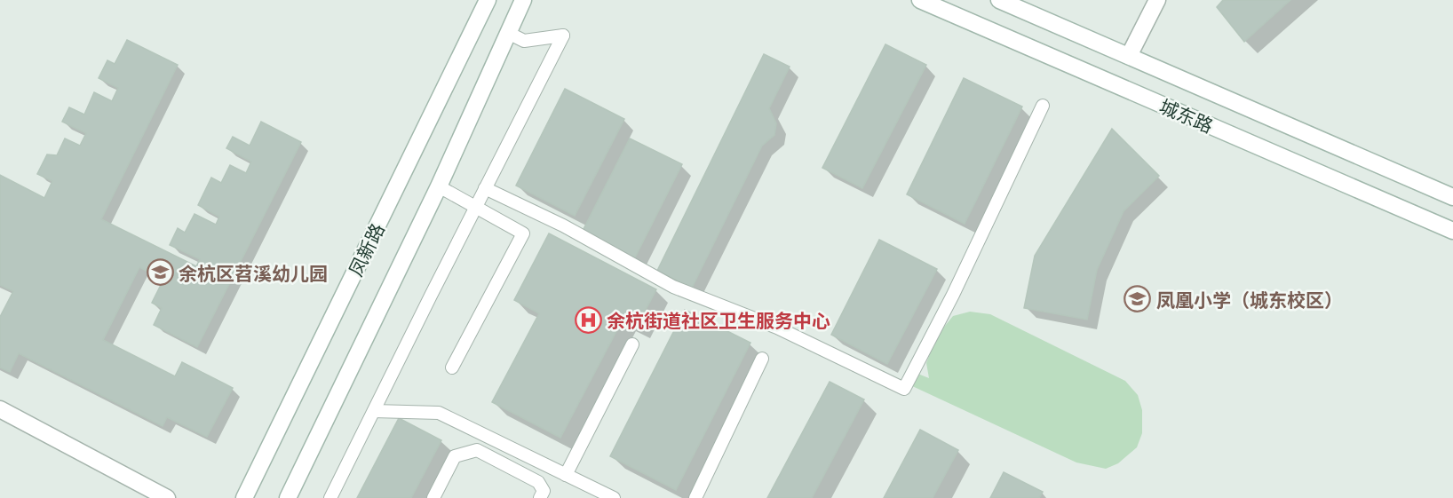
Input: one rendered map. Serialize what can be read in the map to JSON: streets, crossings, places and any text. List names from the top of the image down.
{
  "streets": {
    "street": ["城东路", "凤新路"]
  },
  "places": {
    "school or university": ["余杭区苕溪幼儿园", "凤凰小学（城东校区）"],
    "hospital": ["余杭街道社区卫生服务中心"]
  }
}
